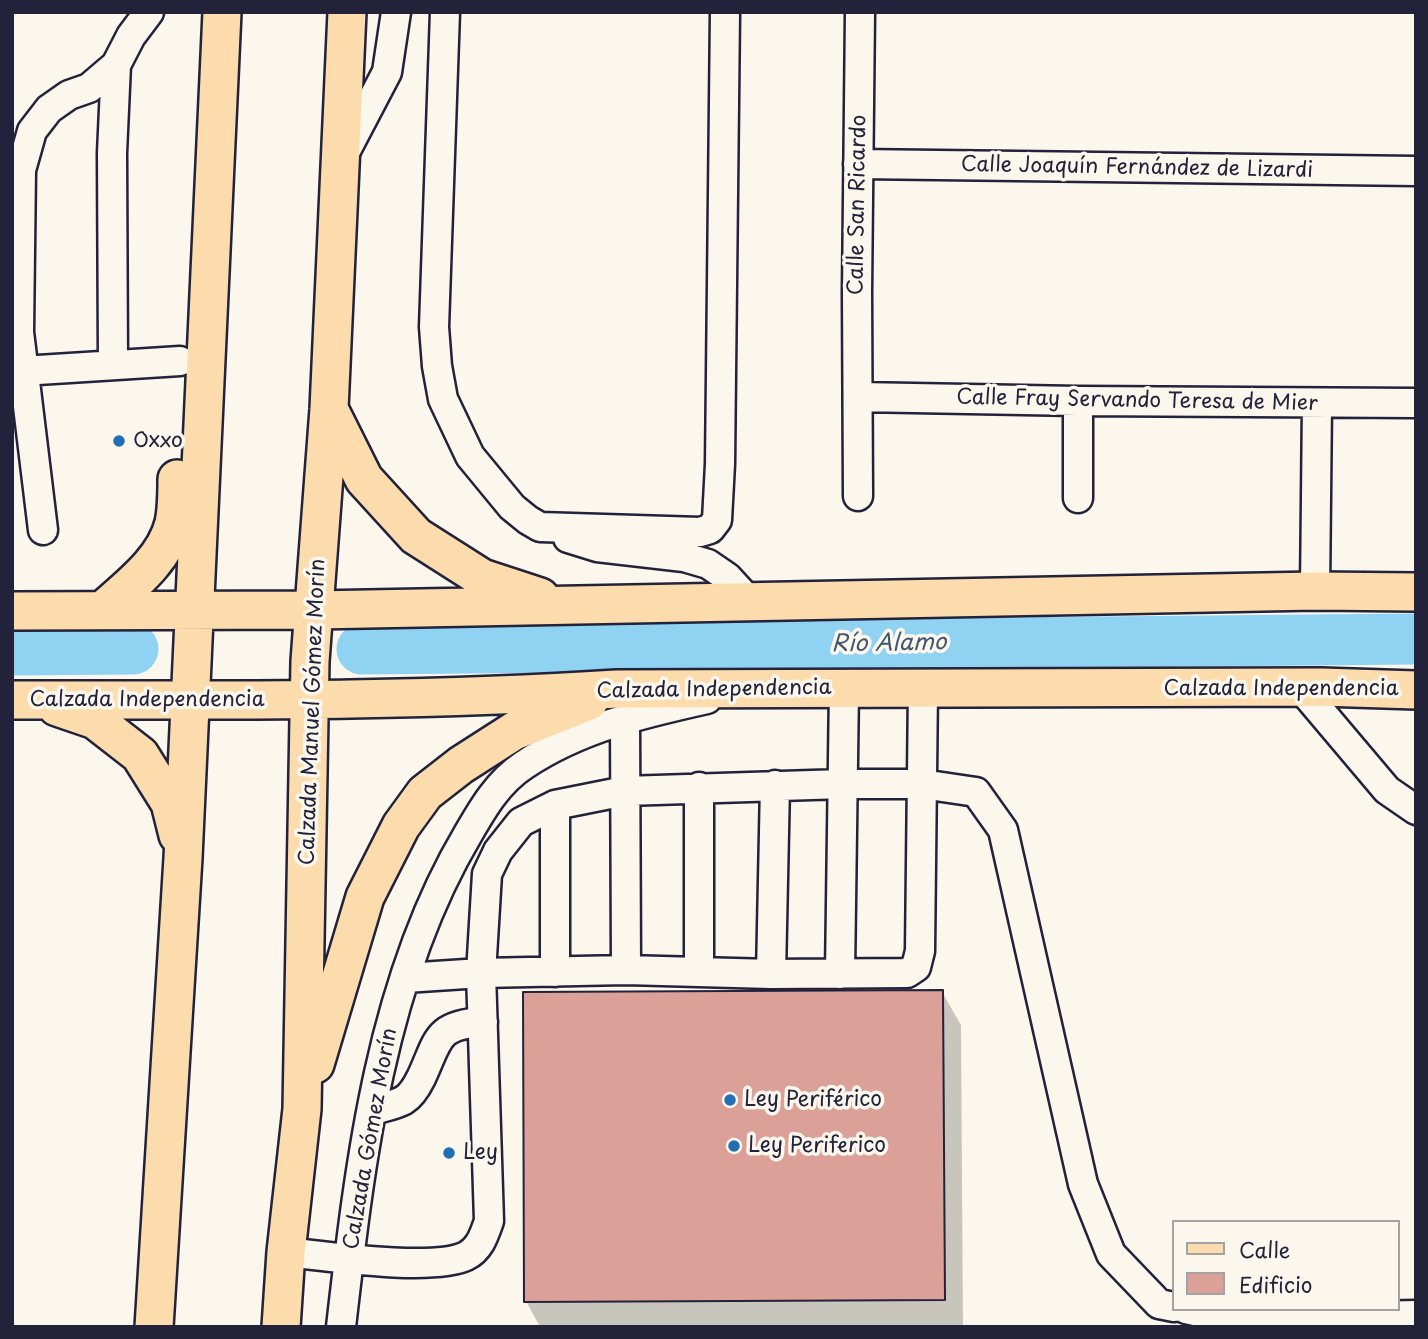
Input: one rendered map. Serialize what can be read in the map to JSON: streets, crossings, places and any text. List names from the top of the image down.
{
  "streets": {
    "main road": ["Calzada Independencia", "Calzada Manuel Gómez Morín"],
    "street": [
      "Calle Joaquín Fernández de Lizardi",
      "Calle San Ricardo",
      "Calle Fray Servando Teresa de Mier",
      "Calzada Gómez Morín"
    ]
  },
  "crossings": [
    ["Calle Joaquín Fernández de Lizardi", "Calle San Ricardo"],
    ["Calle San Ricardo", "Calle Fray Servando Teresa de Mier"],
    ["Calzada Independencia", "Calzada Manuel Gómez Morín"],
    ["Calzada Independencia", "Calzada Gómez Morín"]
  ],
  "water": ["Río Alamo"],
  "places": [
    "Oxxo",
    "Ley Periférico",
    "Ley Periferico",
    "Ley"
  ],
  "legend": ["Calle", "Edificio"]
}
